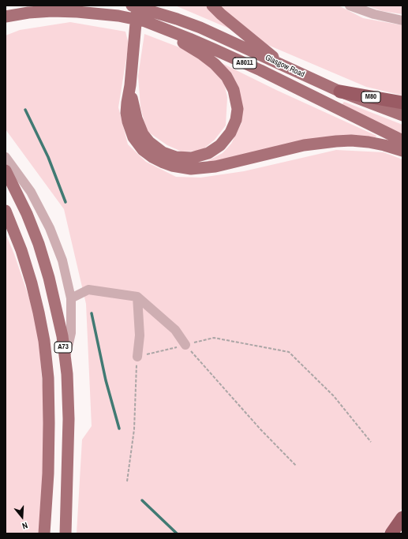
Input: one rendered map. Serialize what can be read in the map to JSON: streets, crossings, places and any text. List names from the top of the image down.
{
  "streets": {
    "highway": ["M80"],
    "main road": ["A8011", "Glasgow Road", "A73"]
  },
  "crossings": [
    ["Glasgow Road", "M80"]
  ],
  "north": "bottom"
}
